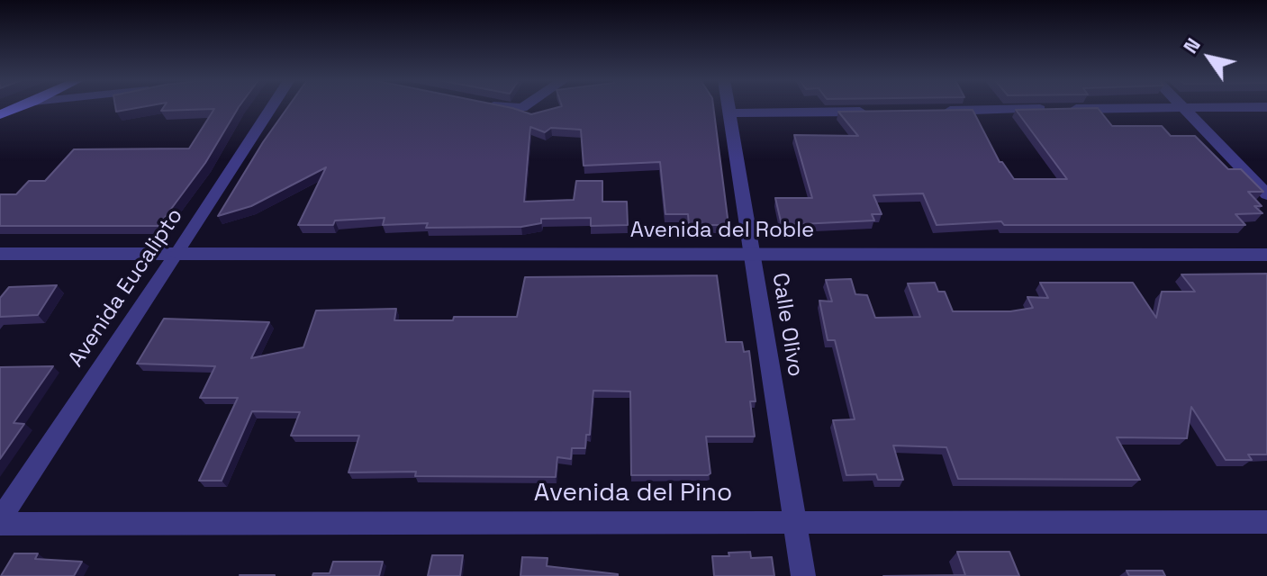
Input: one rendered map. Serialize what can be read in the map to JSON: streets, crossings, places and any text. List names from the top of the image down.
{
  "streets": {
    "street": [
      "Avenida del Roble",
      "Avenida Eucalipto",
      "Calle Olivo",
      "Avenida del Pino"
    ]
  },
  "crossings": [
    ["Avenida del Roble", "Avenida Eucalipto"],
    ["Avenida del Roble", "Calle Olivo"],
    ["Avenida Eucalipto", "Avenida del Pino"],
    ["Calle Olivo", "Avenida del Pino"]
  ],
  "north": "top left"
}
